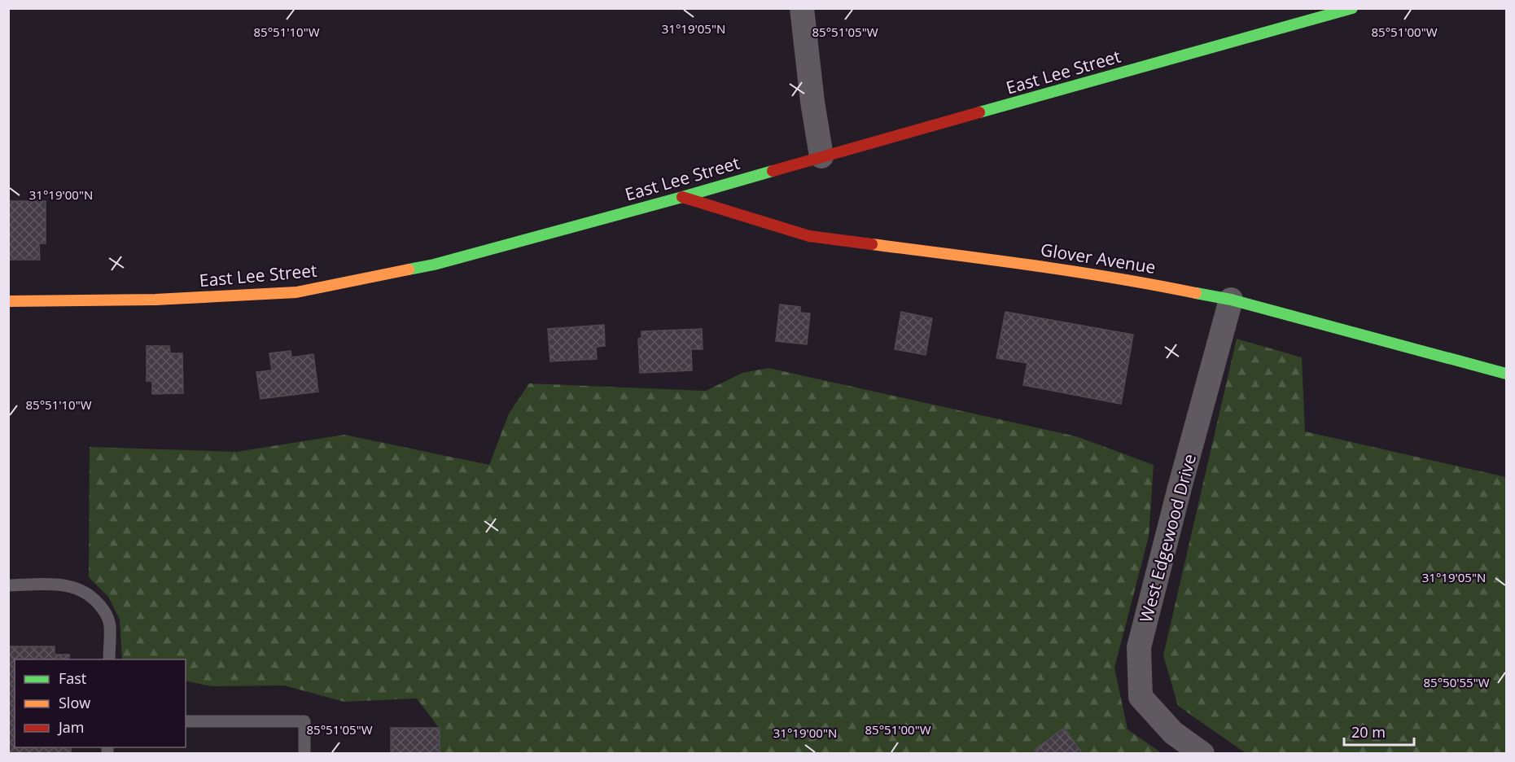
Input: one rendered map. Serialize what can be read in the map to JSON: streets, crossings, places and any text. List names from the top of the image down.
{
  "streets": {
    "main road": ["East Lee Street", "Glover Avenue"],
    "street": ["West Edgewood Drive"]
  },
  "crossings": [
    ["East Lee Street", "Glover Avenue"],
    ["Glover Avenue", "West Edgewood Drive"]
  ],
  "legend": ["Fast", "Slow", "Jam"],
  "scale_bar": "20 m",
  "coordinates": [
    "31°19'05\"N",
    "85°51'10\"W",
    "85°51'05\"W",
    "85°51'00\"W",
    "31°19'00\"N",
    "85°50'55\"W"
  ]
}
